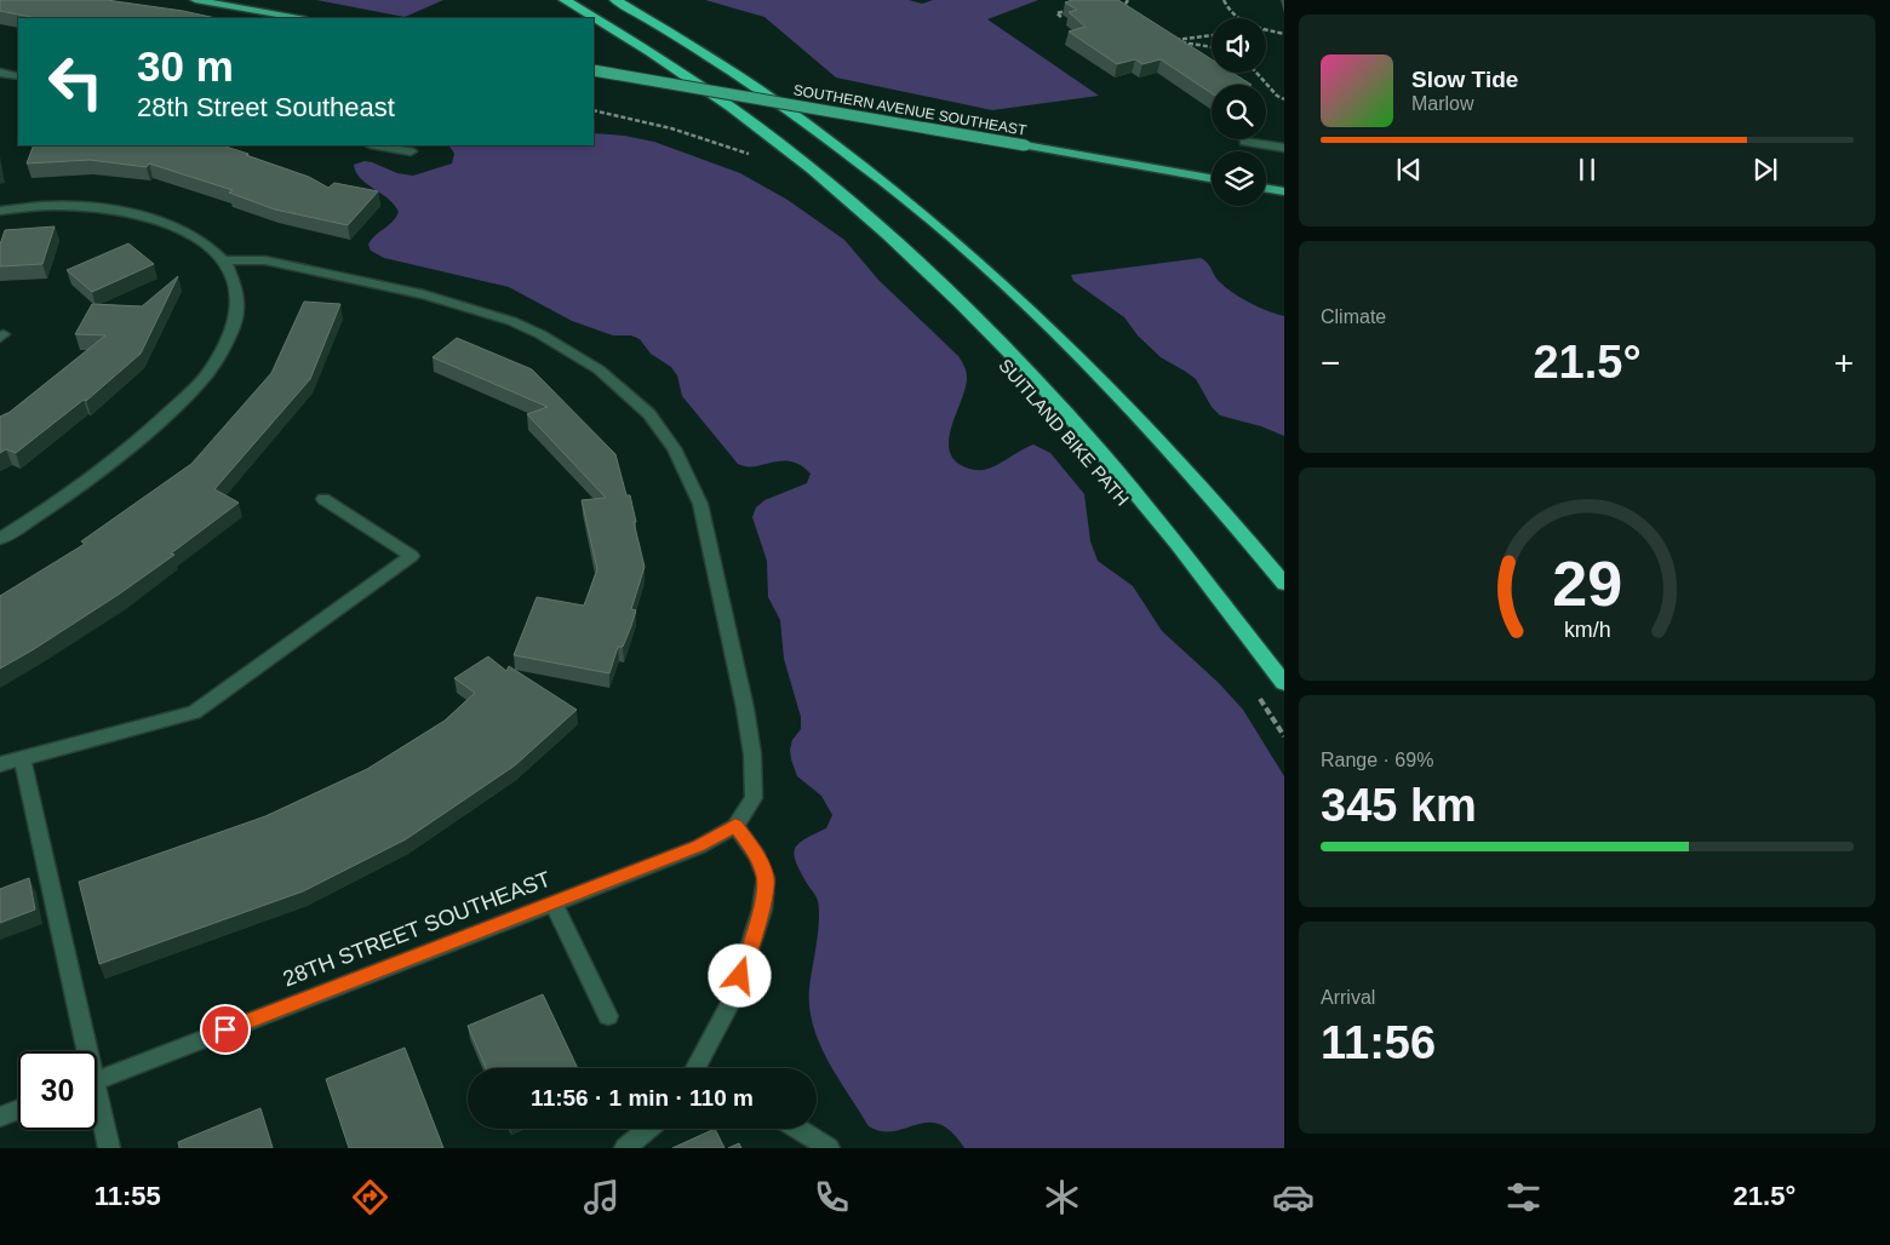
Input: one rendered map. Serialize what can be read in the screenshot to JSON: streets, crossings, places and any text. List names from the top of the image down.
{
  "streets": {
    "main road": ["SOUTHERN AVENUE SOUTHEAST"],
    "street": ["28TH STREET SOUTHEAST"]
  },
  "page": {
    "turn": ["30 m", "28th Street Southeast"],
    "song": ["Slow Tide", "Marlow"],
    "tile": [
      "Climate",
      ["Range · 69%", "345 km"],
      ["Arrival", "11:56"]
    ],
    "heat": ["−", "21.5°", "+"],
    "limit": "30",
    "trip": "11:56 · 1 min · 110 m",
    "tabs": ["11:55", "21.5°"],
    "gauge": ["29", "km/h"]
  }
}
